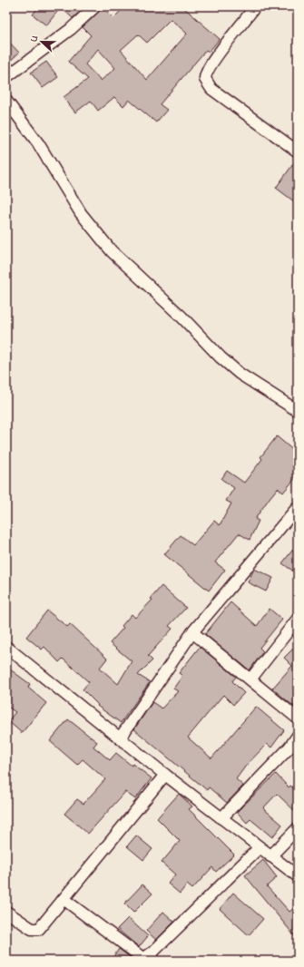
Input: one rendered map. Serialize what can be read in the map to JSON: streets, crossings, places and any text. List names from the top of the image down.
{
  "north": "left"
}
